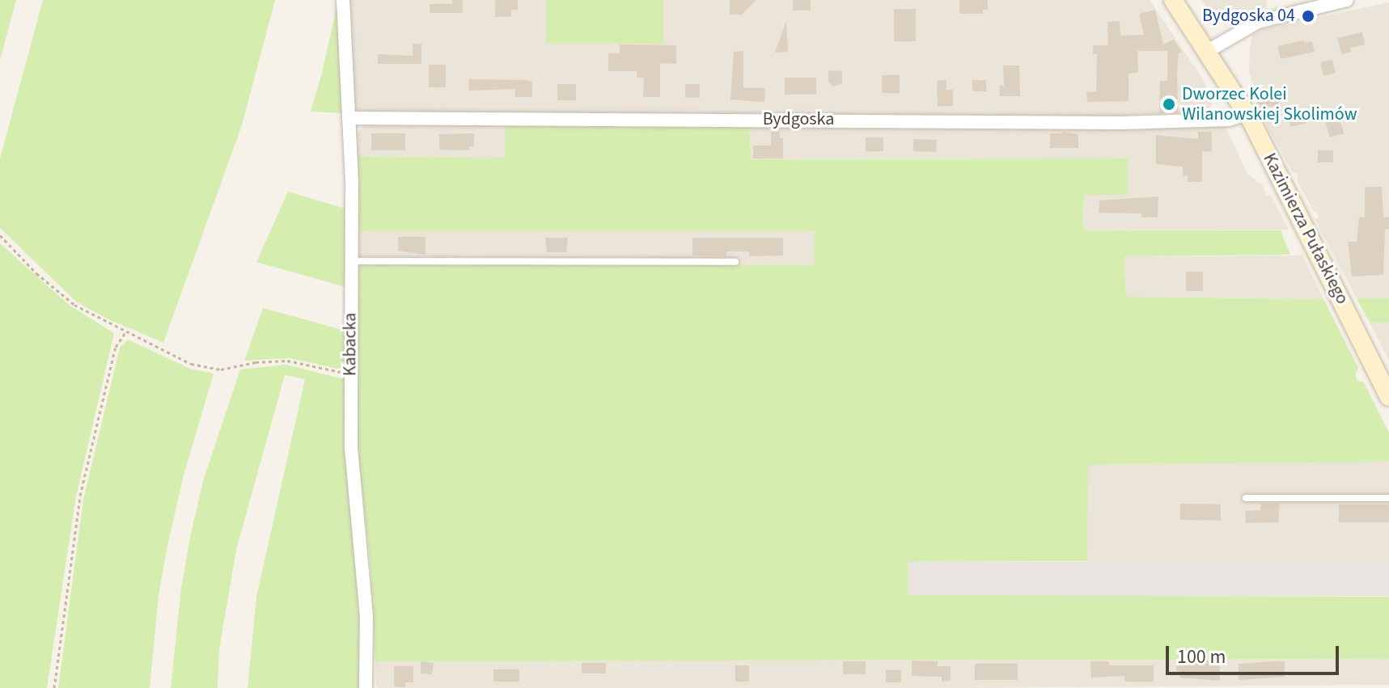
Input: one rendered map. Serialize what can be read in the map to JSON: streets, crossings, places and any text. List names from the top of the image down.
{
  "streets": {
    "main road": ["Kazimierza Pułaskiego"],
    "street": ["Bydgoska", "Kabacka"]
  },
  "crossings": [
    ["Bydgoska", "Kazimierza Pułaskiego"],
    ["Bydgoska", "Kabacka"]
  ],
  "places": ["Bydgoska 04", "Dworzec Kolei Wilanowskiej Skolimów"],
  "scale_bar": "100 m"
}
